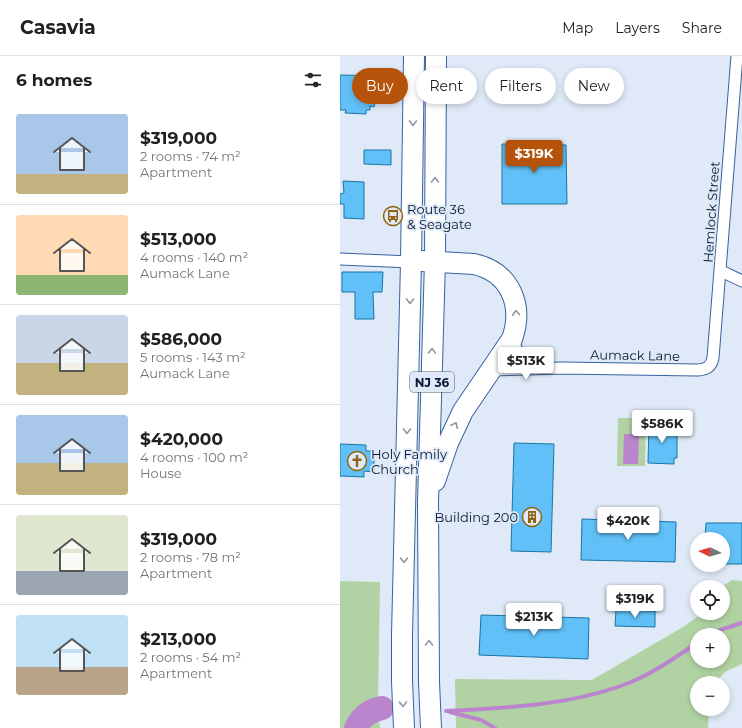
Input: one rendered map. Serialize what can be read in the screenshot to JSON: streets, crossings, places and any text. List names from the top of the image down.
{
  "streets": {
    "highway": ["NJ 36"],
    "street": ["Hemlock Street", "Aumack Lane"]
  },
  "crossings": [
    ["Hemlock Street", "Aumack Lane"]
  ],
  "places": {
    "bus stop": ["Route 36 & Seagate"],
    "church": ["Holy Family Church"],
    "building": ["Building 200"]
  },
  "north": "left",
  "page": {
    "header": "Casavia",
    "nav": ["Map", "Layers", "Share"],
    "heading": "6 homes",
    "chip": [
      "Buy",
      "Rent",
      "Filters",
      "New"
    ],
    "list": [
      {
        "name": "$319,000",
        "note": "2 rooms · 74 m² · Apartment"
      },
      {
        "name": "$513,000",
        "note": "4 rooms · 140 m² · Aumack Lane"
      },
      {
        "name": "$586,000",
        "note": "5 rooms · 143 m² · Aumack Lane"
      },
      {
        "name": "$420,000",
        "note": "4 rooms · 100 m² · House"
      },
      {
        "name": "$319,000",
        "note": "2 rooms · 78 m² · Apartment"
      },
      {
        "name": "$213,000",
        "note": "2 rooms · 54 m² · Apartment"
      }
    ],
    "price": [
      "$319K",
      "$513K",
      "$586K",
      "$420K",
      "$319K",
      "$213K"
    ],
    "map_buttons": ["+", "−"]
  }
}
